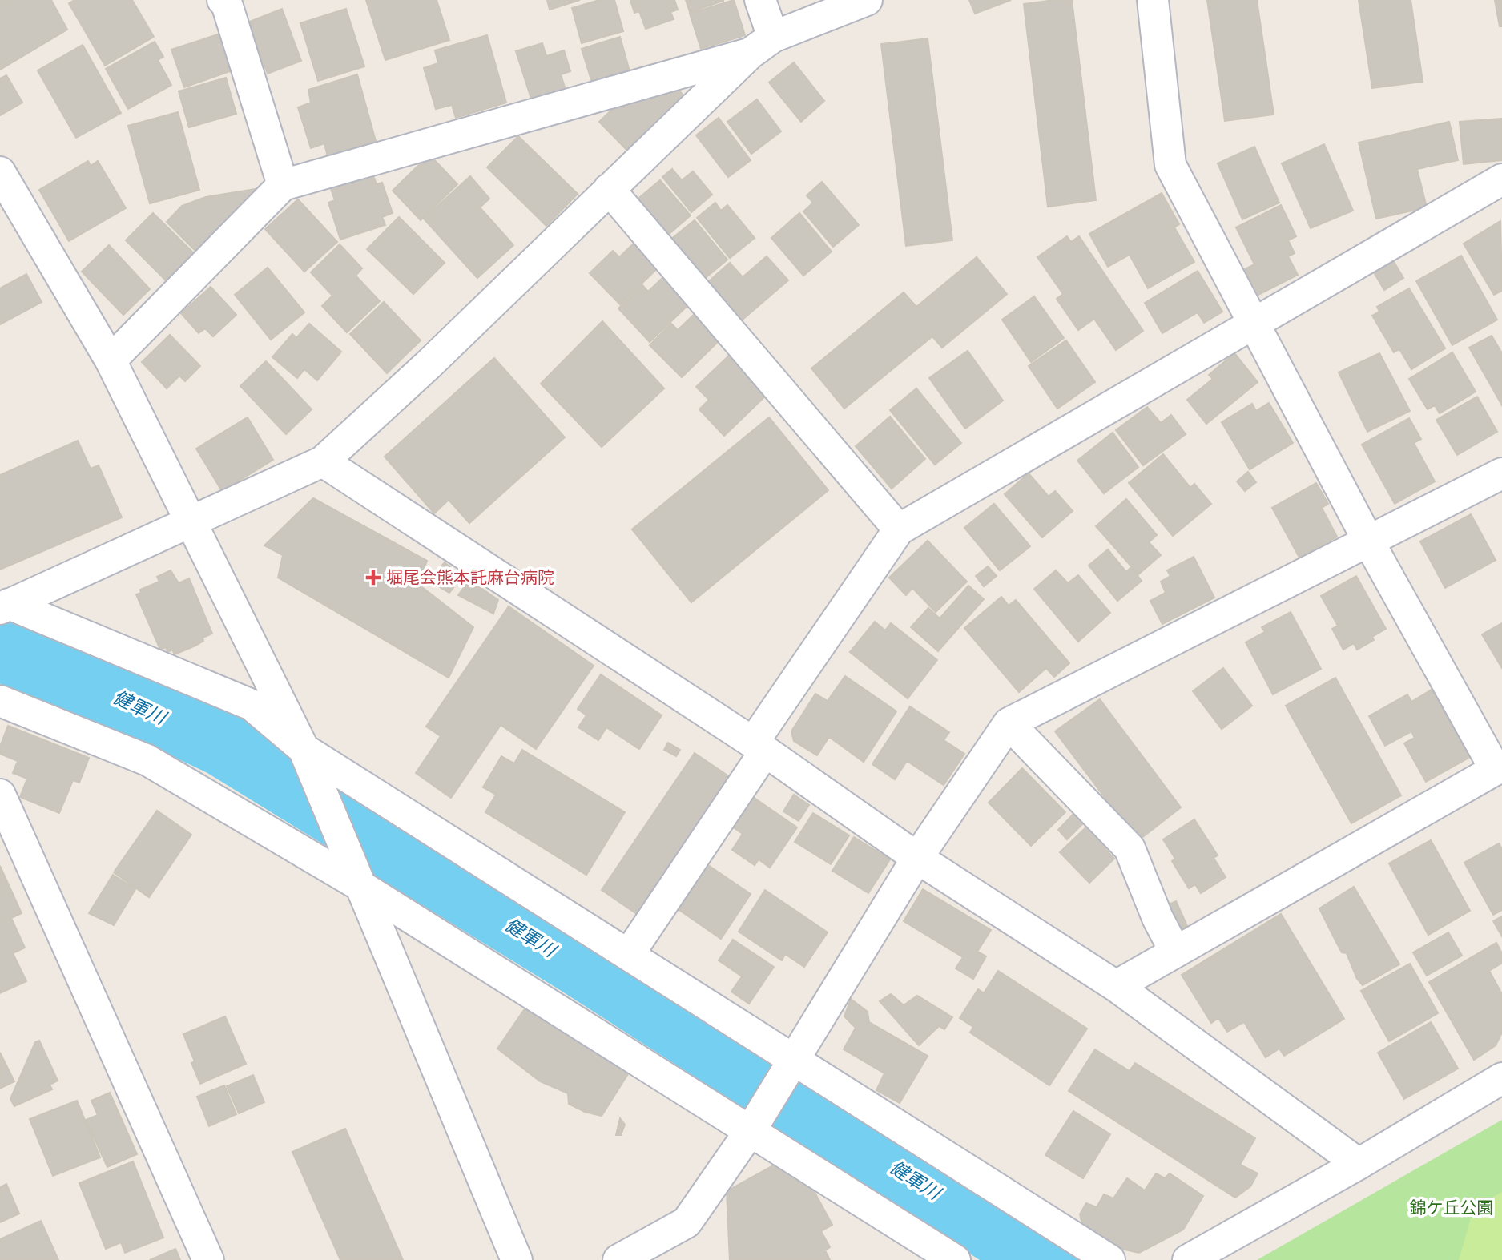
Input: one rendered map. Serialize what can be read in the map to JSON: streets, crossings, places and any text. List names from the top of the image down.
{
  "water": ["健軍川"],
  "parks": ["錦ケ丘公園"],
  "places": {
    "health": ["堀尾会熊本託麻台病院"]
  }
}
